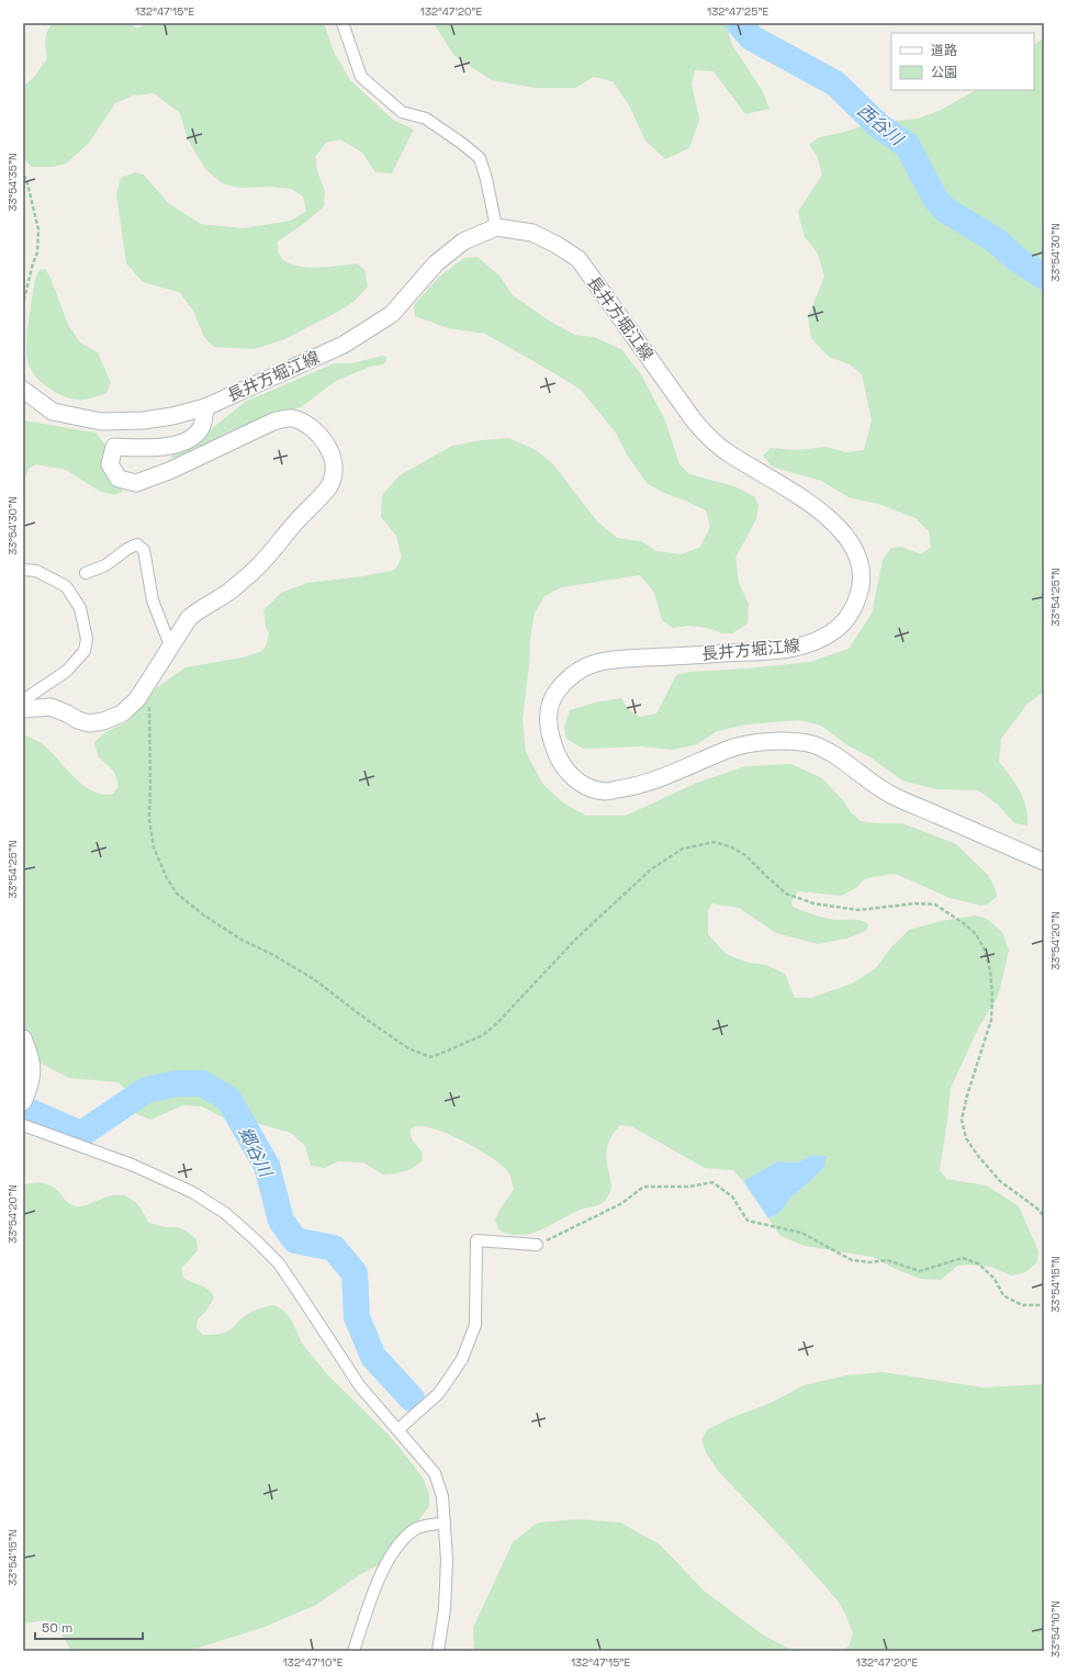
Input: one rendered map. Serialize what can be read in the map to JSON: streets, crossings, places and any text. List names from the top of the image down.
{
  "streets": {
    "main road": ["長井方堀江線"]
  },
  "water": ["西谷川", "郷谷川"],
  "legend": ["道路", "公園"],
  "scale_bar": "50 m",
  "coordinates": [
    "132°47'15\"E",
    "132°47'20\"E",
    "132°47'25\"E",
    "33°54'35\"N",
    "33°54'30\"N",
    "33°54'25\"N",
    "33°54'20\"N",
    "33°54'15\"N",
    "33°54'10\"N",
    "132°47'10\"E"
  ]
}
